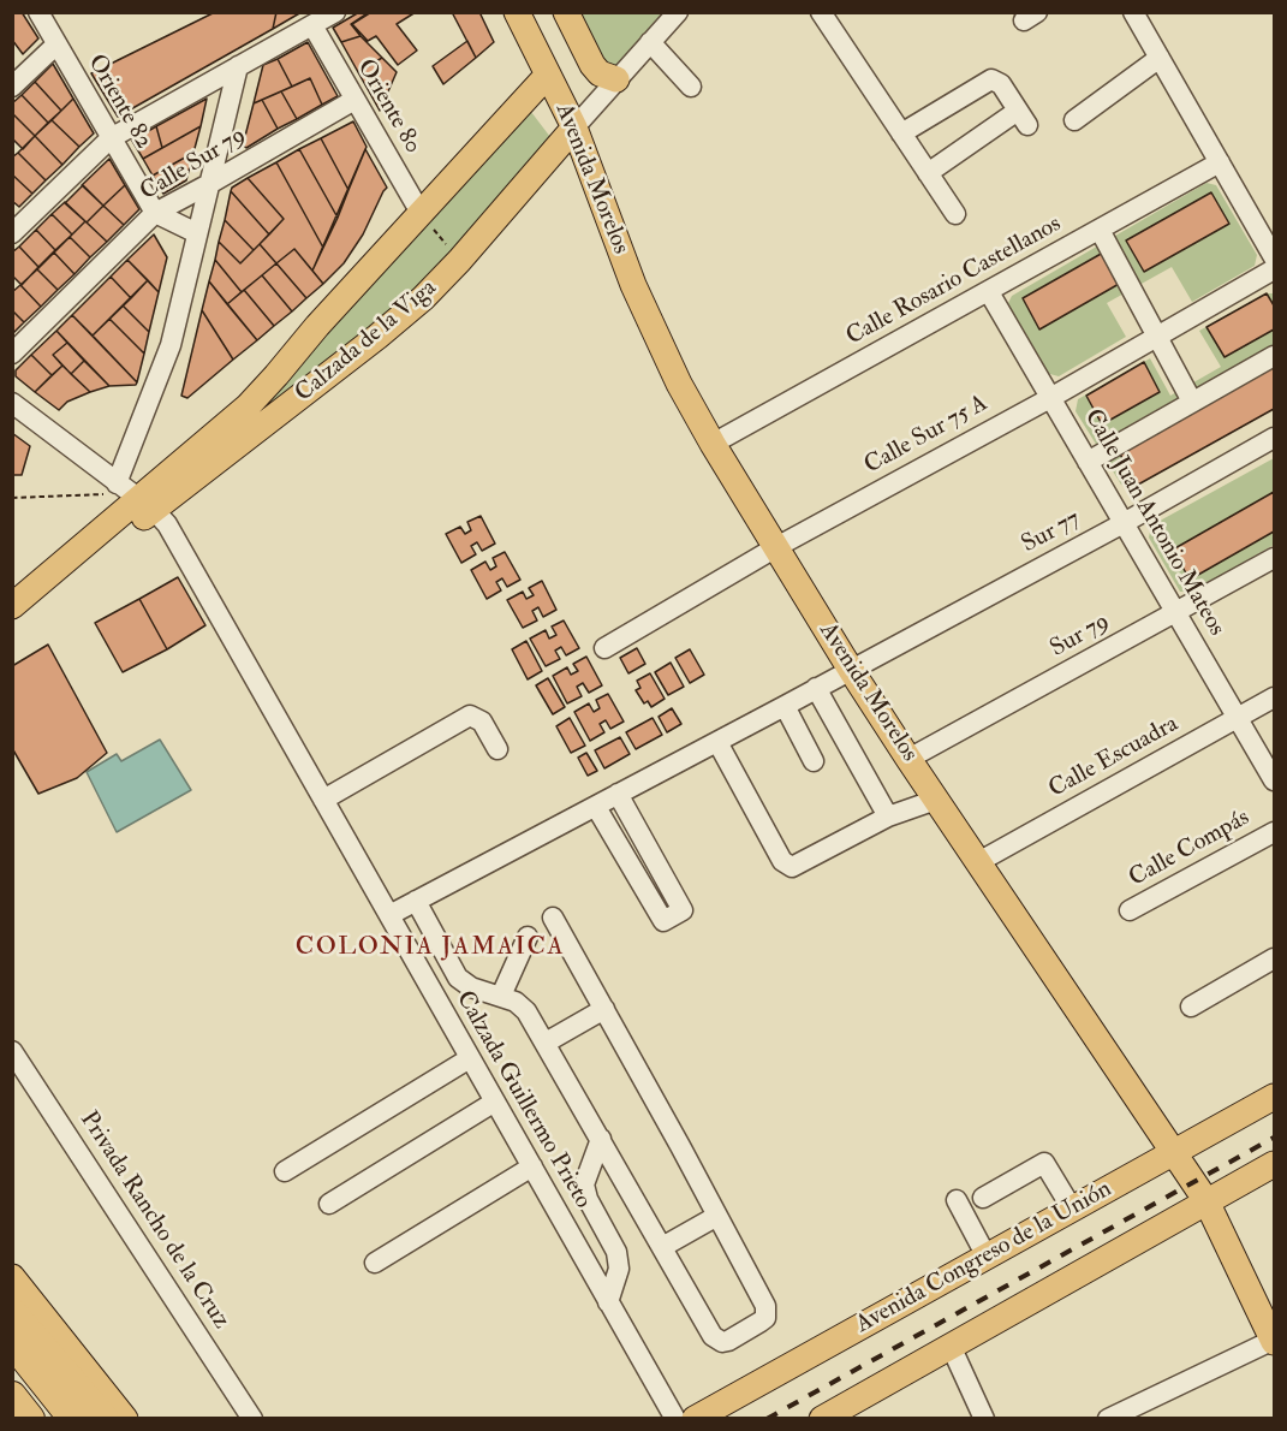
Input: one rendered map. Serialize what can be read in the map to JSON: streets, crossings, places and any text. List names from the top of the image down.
{
  "streets": {
    "main road": ["Avenida Morelos", "Calzada de la Viga", "Avenida Congreso de la Unión"],
    "street": [
      "Oriente 82",
      "Oriente 80",
      "Calle Sur 79",
      "Calle Rosario Castellanos",
      "Calle Sur 75 A",
      "Calle Juan Antonio Mateos",
      "Sur 77",
      "Sur 79",
      "Calle Escuadra",
      "Calle Compás",
      "Calzada Guillermo Prieto",
      "Privada Rancho de la Cruz"
    ]
  },
  "crossings": [
    ["Oriente 82", "Calle Sur 79"],
    ["Oriente 80", "Calle Sur 79"],
    ["Oriente 80", "Calzada de la Viga"],
    ["Avenida Morelos", "Calle Rosario Castellanos"],
    ["Avenida Morelos", "Calzada de la Viga"],
    ["Avenida Morelos", "Calle Sur 75 A"],
    ["Avenida Morelos", "Sur 77"],
    ["Avenida Morelos", "Sur 79"],
    ["Avenida Morelos", "Calle Escuadra"],
    ["Avenida Morelos", "Avenida Congreso de la Unión"],
    ["Calle Rosario Castellanos", "Calle Juan Antonio Mateos"],
    ["Calzada de la Viga", "Calzada Guillermo Prieto"],
    ["Calle Sur 75 A", "Calle Juan Antonio Mateos"],
    ["Calle Juan Antonio Mateos", "Sur 77"],
    ["Calle Juan Antonio Mateos", "Sur 79"],
    ["Calle Juan Antonio Mateos", "Calle Escuadra"],
    ["Sur 77", "Calzada Guillermo Prieto"]
  ],
  "districts": ["COLONIA JAMAICA"]
}
